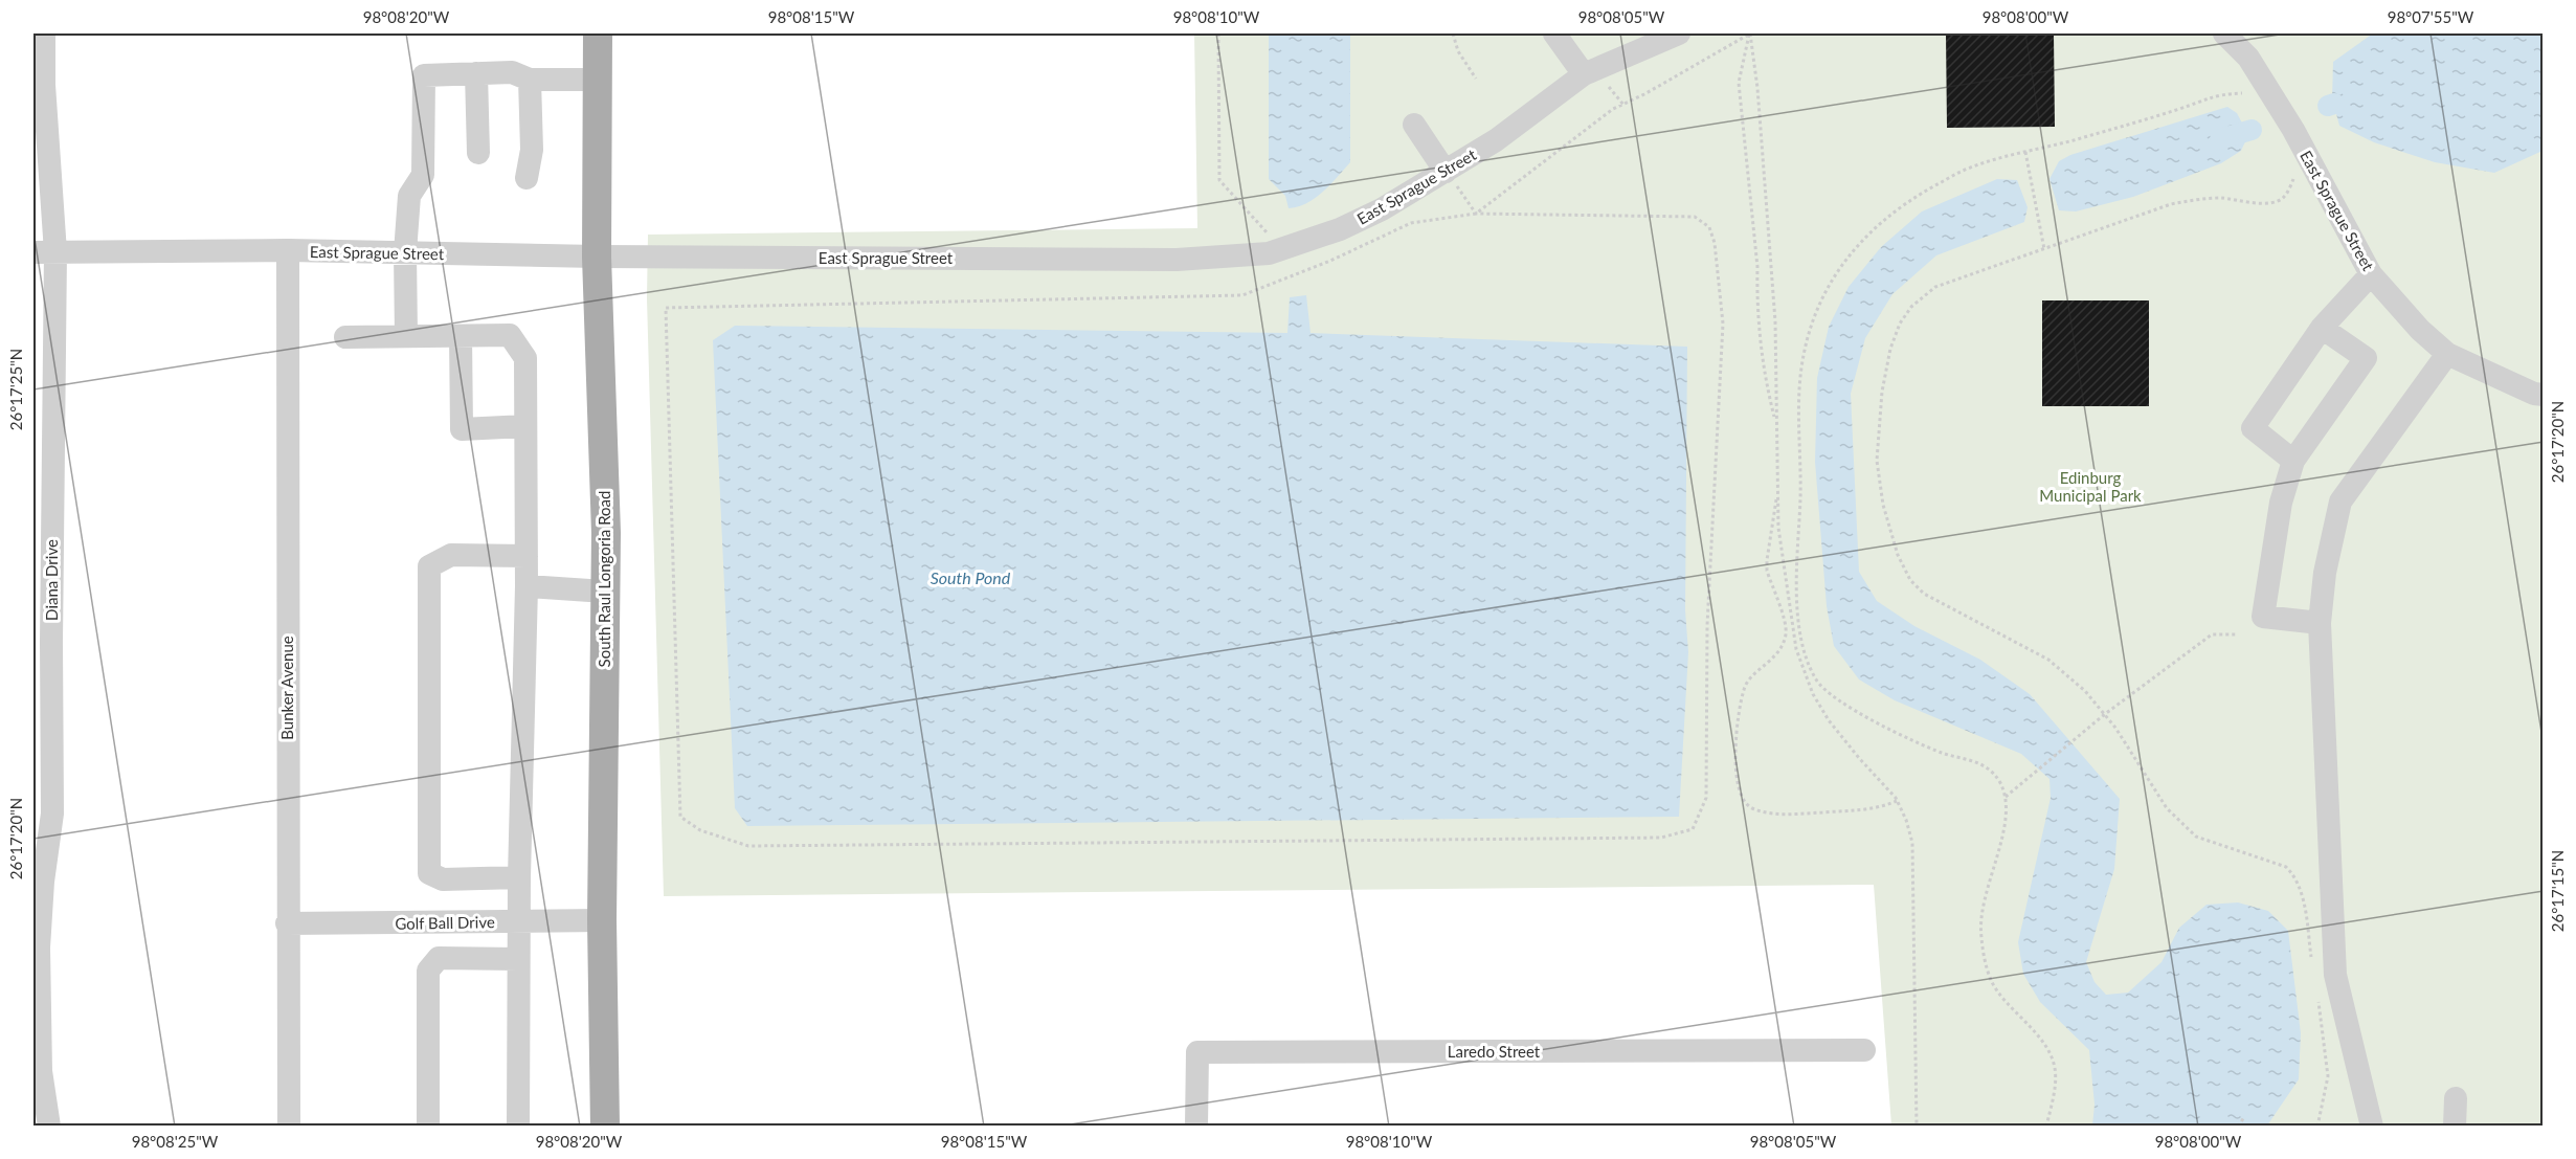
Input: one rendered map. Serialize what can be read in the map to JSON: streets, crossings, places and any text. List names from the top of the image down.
{
  "streets": {
    "main road": ["South Raul Longoria Road"],
    "street": [
      "East Sprague Street",
      "Diana Drive",
      "Bunker Avenue",
      "Golf Ball Drive",
      "Laredo Street"
    ]
  },
  "crossings": [
    ["East Sprague Street", "South Raul Longoria Road"],
    ["East Sprague Street", "Diana Drive"],
    ["East Sprague Street", "Bunker Avenue"],
    ["South Raul Longoria Road", "Golf Ball Drive"],
    ["Bunker Avenue", "Golf Ball Drive"]
  ],
  "water": ["South Pond"],
  "parks": ["Edinburg Municipal Park"],
  "coordinates": [
    "98°08'20\"W",
    "98°08'15\"W",
    "98°08'10\"W",
    "98°08'05\"W",
    "98°08'00\"W",
    "98°07'55\"W",
    "26°17'25\"N",
    "26°17'20\"N",
    "26°17'15\"N",
    "98°08'25\"W"
  ]
}
